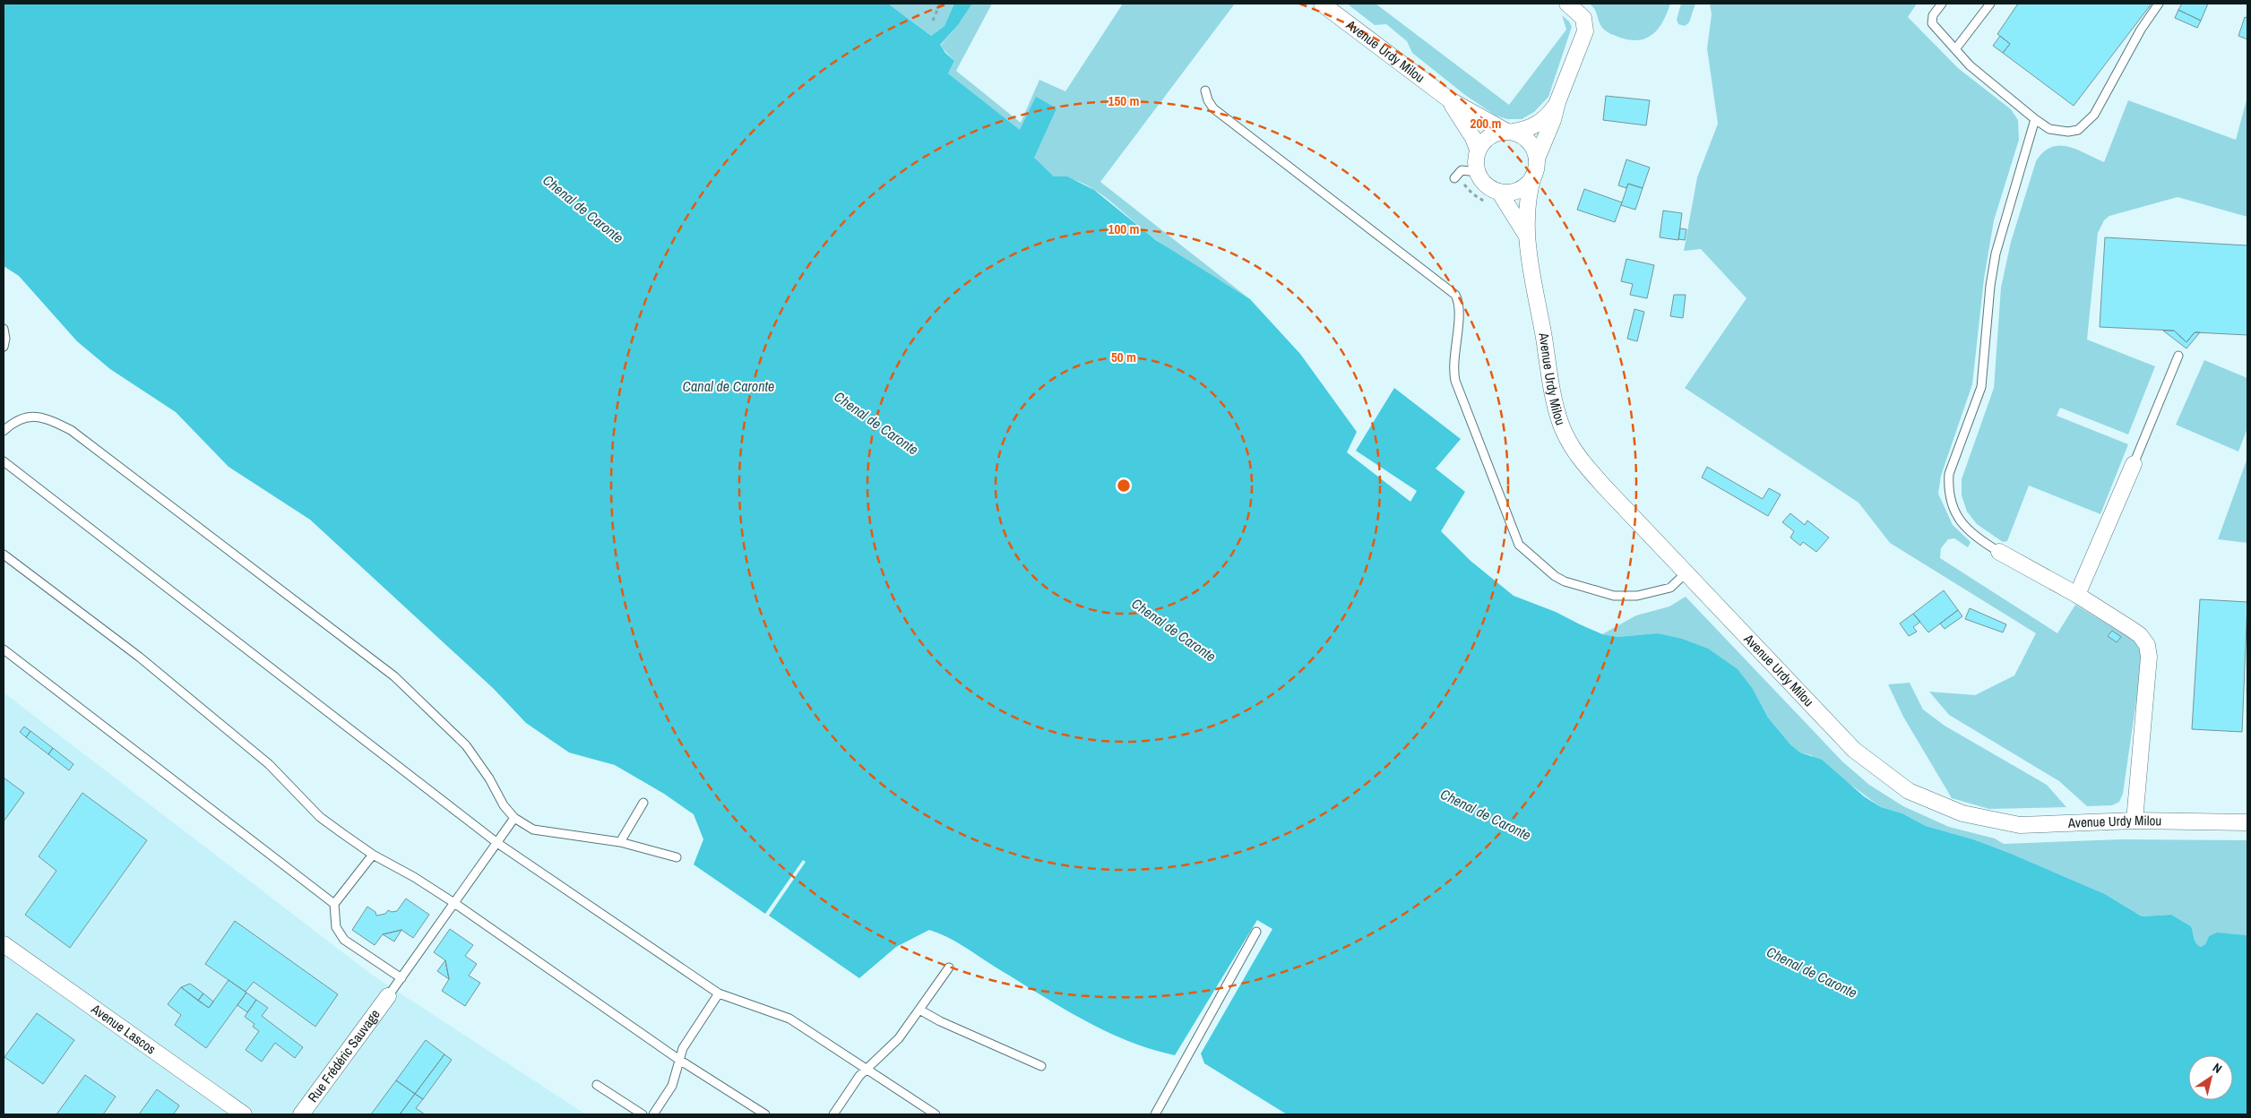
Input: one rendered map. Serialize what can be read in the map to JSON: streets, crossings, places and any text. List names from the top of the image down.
{
  "streets": {
    "street": ["Avenue Urdy Milou", "Avenue Lascos", "Rue Frédéric Sauvage"]
  },
  "water": ["Chenal de Caronte", "Canal de Caronte"],
  "north": "top right",
  "rings": [
    "150 m",
    "200 m",
    "100 m",
    "50 m"
  ]
}
